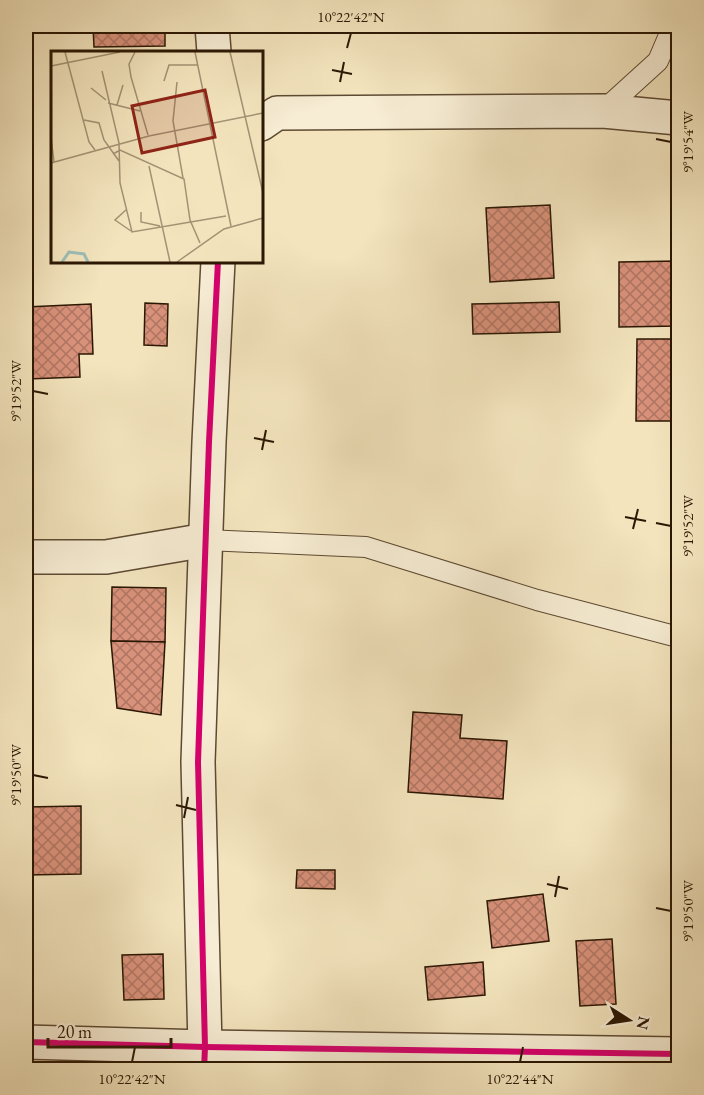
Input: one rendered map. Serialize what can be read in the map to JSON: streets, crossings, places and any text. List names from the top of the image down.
{
  "scale_bar": "20 m",
  "north": "right",
  "coordinates": [
    "10°22'42\"N",
    "9°19'54\"W",
    "9°19'52\"W",
    "9°19'50\"W",
    "10°22'44\"N"
  ]
}
